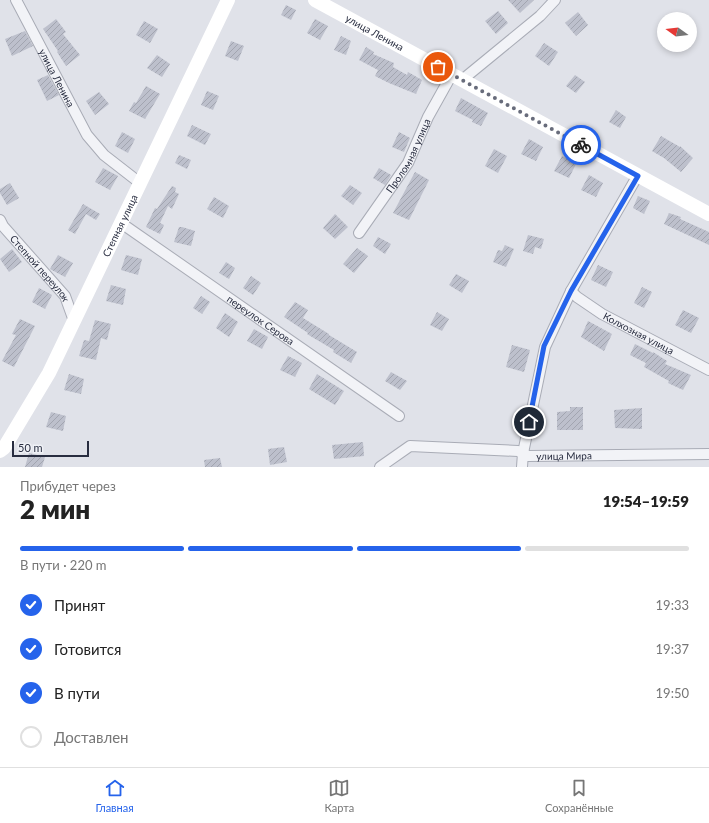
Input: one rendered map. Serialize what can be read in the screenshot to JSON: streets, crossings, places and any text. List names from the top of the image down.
{
  "streets": {
    "main road": ["улица Ленина", "Степная улица"],
    "street": [
      "Проломная улица",
      "Степной переулок",
      "переулок Серова",
      "Колхозная улица",
      "улица Мира"
    ]
  },
  "crossings": [
    ["улица Ленина", "Проломная улица"],
    ["улица Ленина", "Степная улица"],
    ["Степная улица", "Степной переулок"],
    ["Степная улица", "переулок Серова"]
  ],
  "scale_bar": "50 m",
  "north": "left",
  "page": {
    "scale": "50 m",
    "heading": ["2 мин", "Прибудет через", "19:54–19:59"],
    "bar": "В пути · 220 m",
    "list": [
      ["Принят", "19:33"],
      ["Готовится", "19:37"],
      ["В пути", "19:50"],
      "Доставлен"
    ],
    "tabs": ["Главная", "Карта", "Сохранённые"]
  }
}
